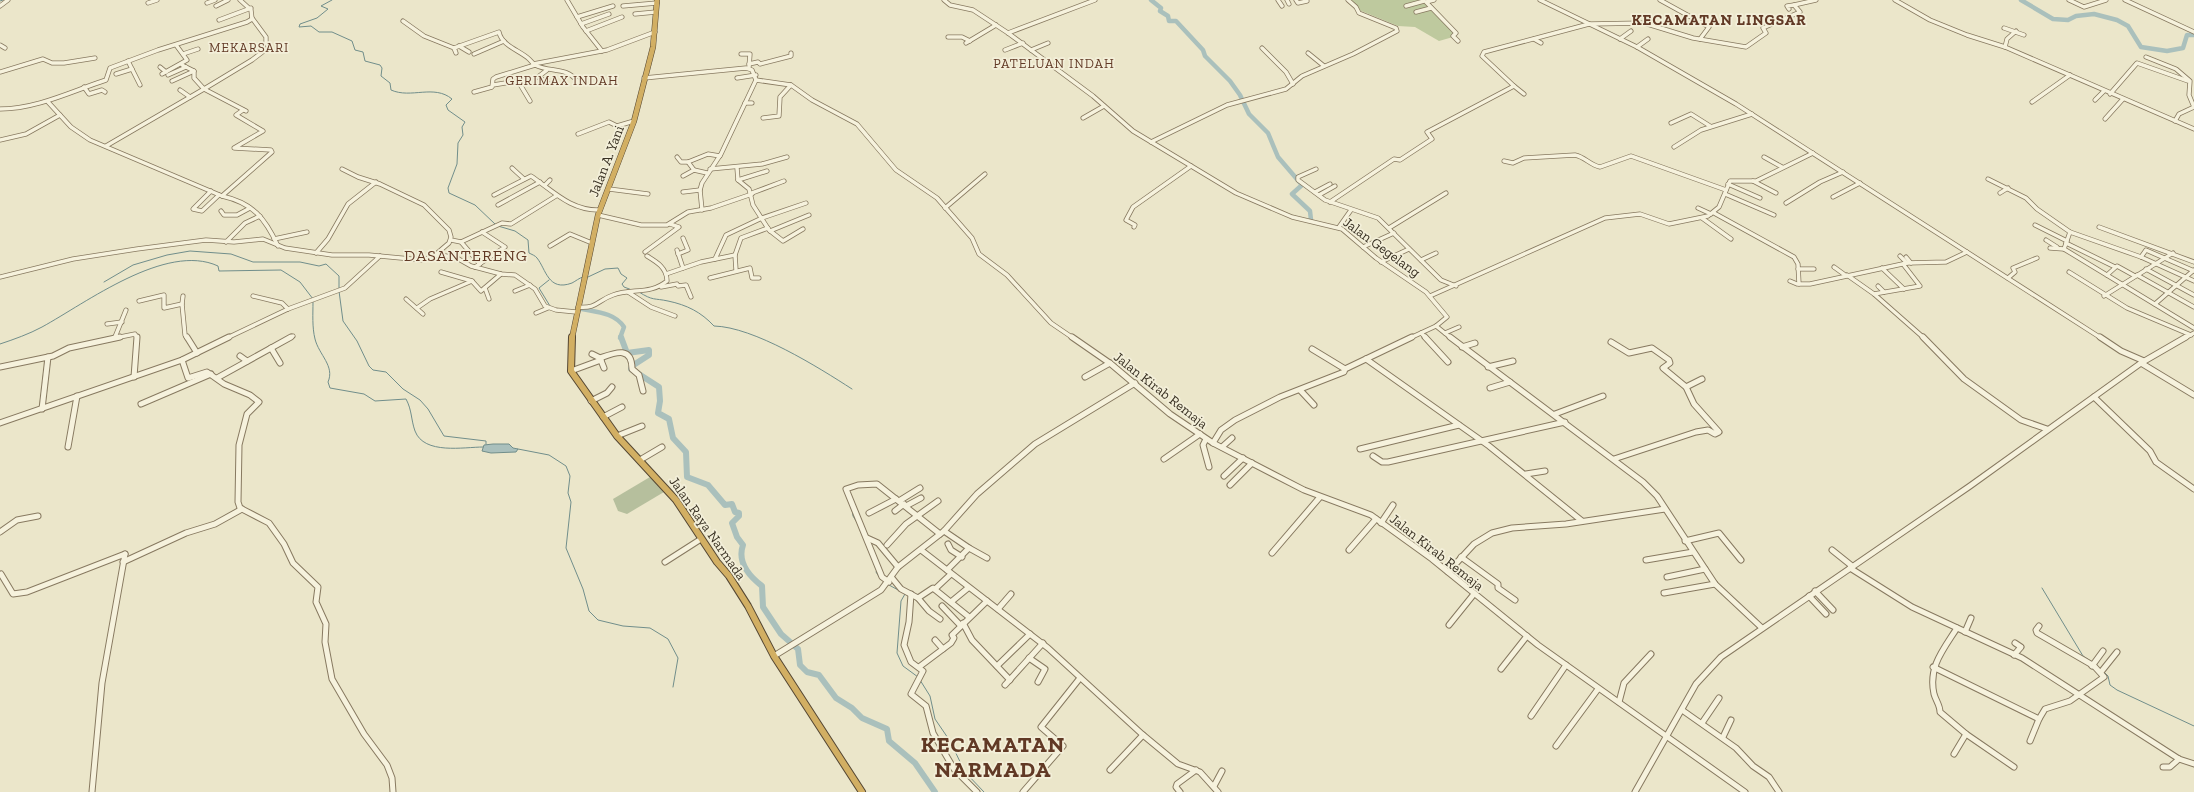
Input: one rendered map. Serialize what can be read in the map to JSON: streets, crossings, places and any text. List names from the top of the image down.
{
  "streets": {
    "highway": ["Jalan A. Yani", "Jalan Raya Narmada"],
    "street": ["Jalan Gegelang", "Jalan Kirab Remaja"]
  },
  "districts": [
    "KECAMATAN LINGSAR",
    "MEKARSARI",
    "PATELUAN INDAH",
    "GERIMAX INDAH",
    "DASANTERENG",
    "KECAMATAN NARMADA"
  ]
}
